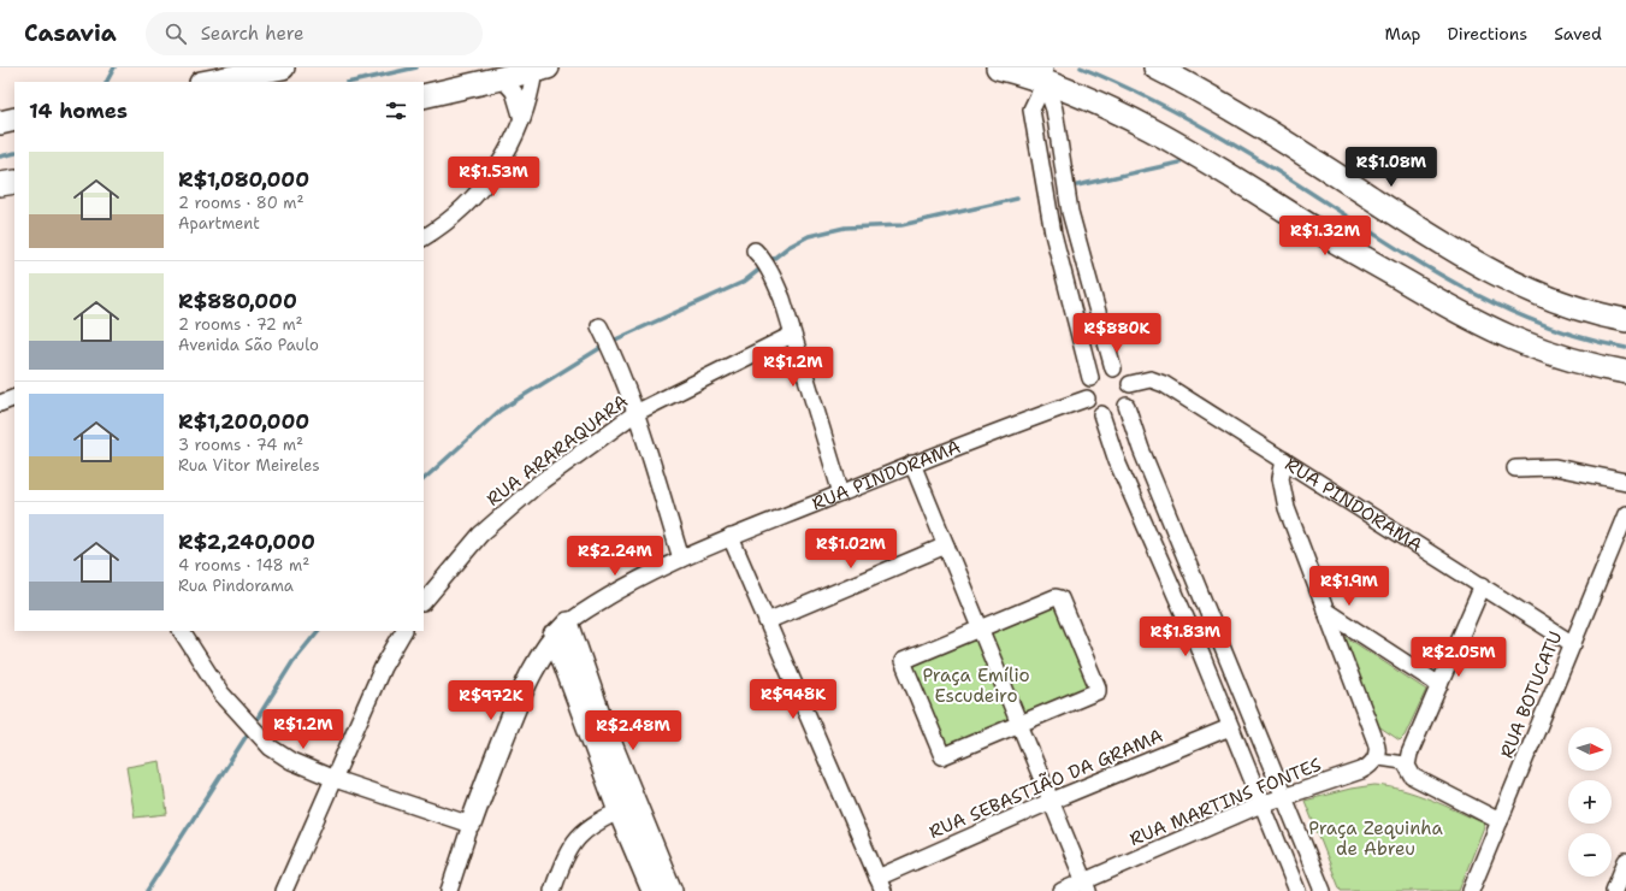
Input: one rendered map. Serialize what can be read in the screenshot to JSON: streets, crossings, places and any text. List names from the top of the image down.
{
  "streets": {
    "street": [
      "RUA ARARAQUARA",
      "RUA PINDORAMA",
      "RUA BOTUCATU",
      "RUA SEBASTIÃO DA GRAMA",
      "RUA MARTINS FONTES"
    ]
  },
  "crossings": [
    ["RUA PINDORAMA", "RUA BOTUCATU"]
  ],
  "parks": ["Praça Emílio Escudeiro", "Praça Zequinha de Abreu"],
  "north": "right",
  "page": {
    "header": "Casavia",
    "search": "Search here",
    "nav": ["Map", "Directions", "Saved"],
    "heading": "14 homes",
    "list": [
      {
        "name": "R$1,080,000",
        "note": "2 rooms · 80 m² · Apartment"
      },
      {
        "name": "R$880,000",
        "note": "2 rooms · 72 m² · Avenida São Paulo"
      },
      {
        "name": "R$1,200,000",
        "note": "3 rooms · 74 m² · Rua Vitor Meireles"
      },
      {
        "name": "R$2,240,000",
        "note": "4 rooms · 148 m² · Rua Pindorama"
      }
    ],
    "price": [
      "R$1.08M",
      "R$1.53M",
      "R$1.32M",
      "R$880K",
      "R$1.2M",
      "R$1.02M",
      "R$2.24M",
      "R$1.9M",
      "R$1.83M",
      "R$2.05M",
      "R$948K",
      "R$972K",
      "R$1.2M",
      "R$2.48M"
    ],
    "map_buttons": ["+", "−"]
  }
}
